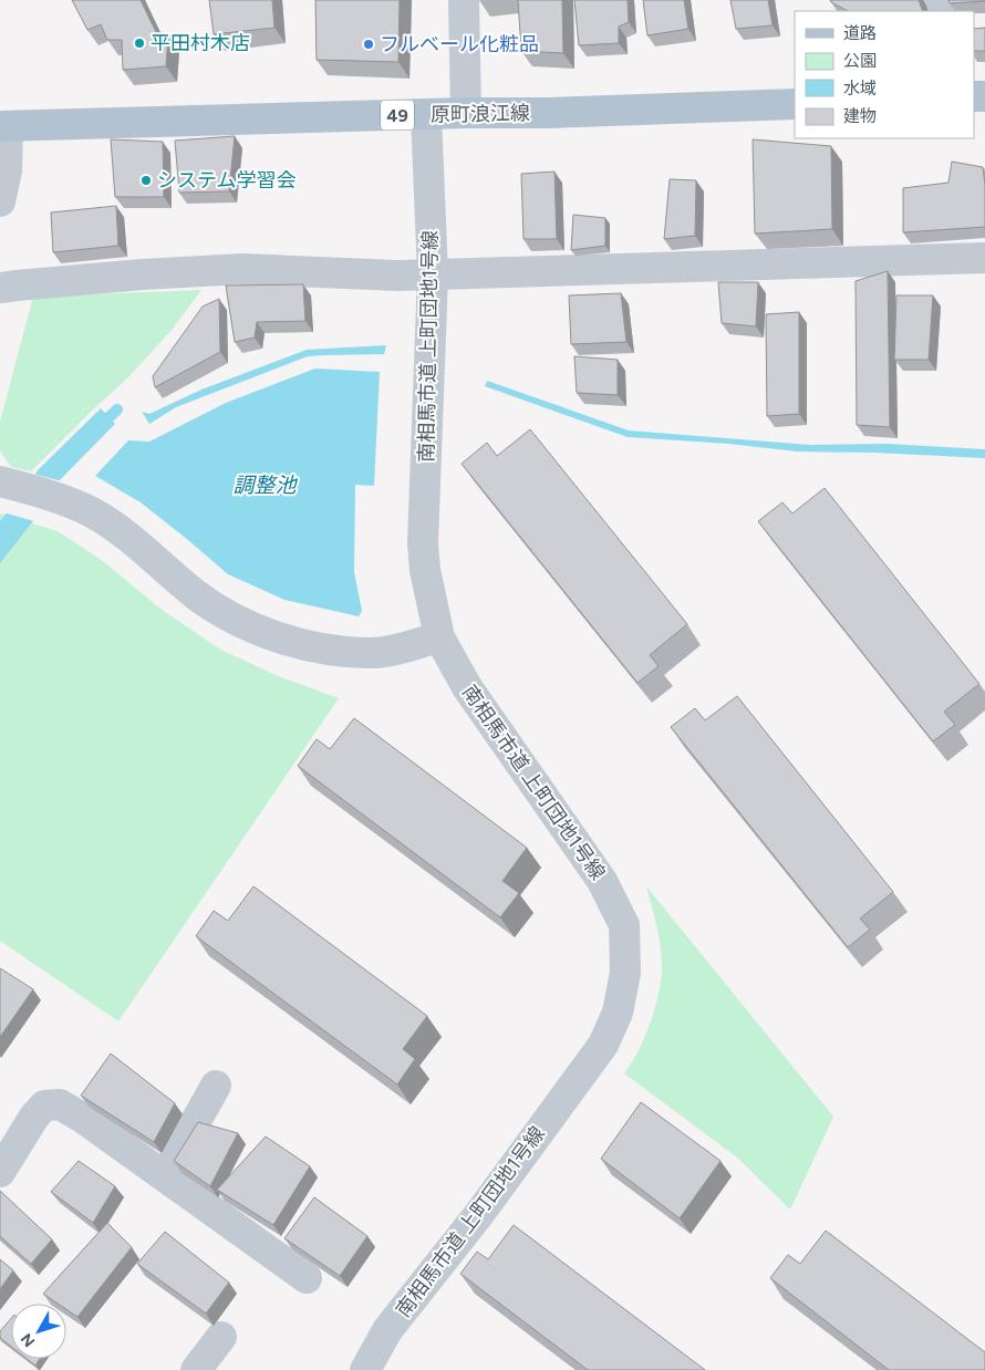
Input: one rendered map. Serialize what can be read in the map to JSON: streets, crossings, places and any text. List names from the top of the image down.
{
  "streets": {
    "main road": ["原町浪江線", "49"],
    "street": ["南相馬市道 上町団地1号線"]
  },
  "crossings": [
    ["原町浪江線", "南相馬市道 上町団地1号線"]
  ],
  "water": ["調整池"],
  "places": ["平田村木店", "フルベール化粧品", "システム学習会"],
  "legend": [
    "道路",
    "公園",
    "水域",
    "建物"
  ],
  "north": "bottom left"
}
